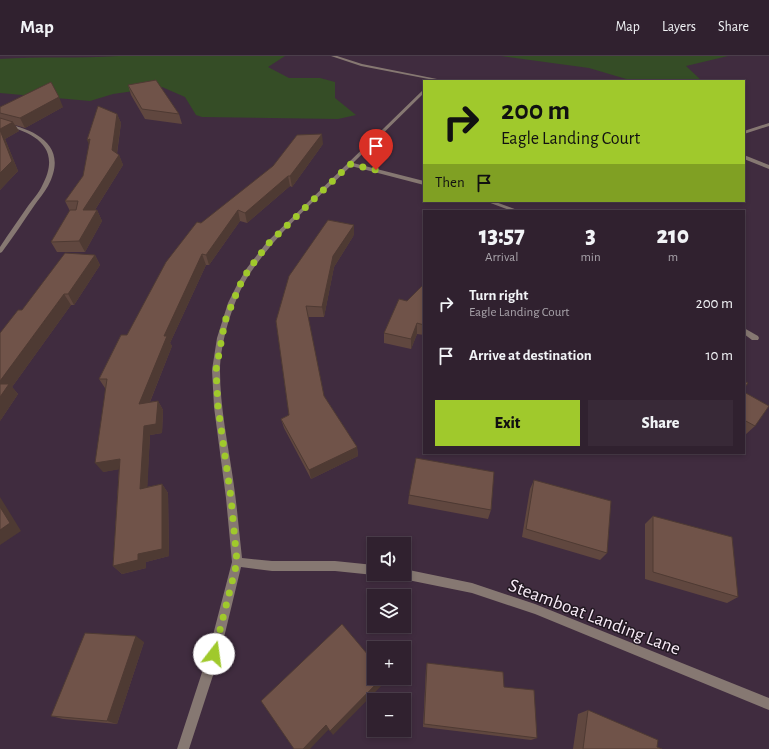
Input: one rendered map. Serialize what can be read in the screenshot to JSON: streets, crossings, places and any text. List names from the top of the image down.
{
  "streets": {
    "street": ["Steamboat Landing Lane"]
  },
  "page": {
    "header": "Map",
    "nav": ["Map", "Layers", "Share"],
    "turn": ["200 m", "Eagle Landing Court"],
    "then": "Then",
    "eta": [
      "13:57",
      "Arrival",
      "3",
      "min",
      "210",
      "m"
    ],
    "list": [
      {
        "name": "Turn right",
        "note": "Eagle Landing Court",
        "value": "200 m"
      },
      {
        "name": "Arrive at destination",
        "value": "10 m"
      }
    ],
    "buttons": ["Exit", "Share"],
    "map_buttons": ["+", "−"]
  }
}
